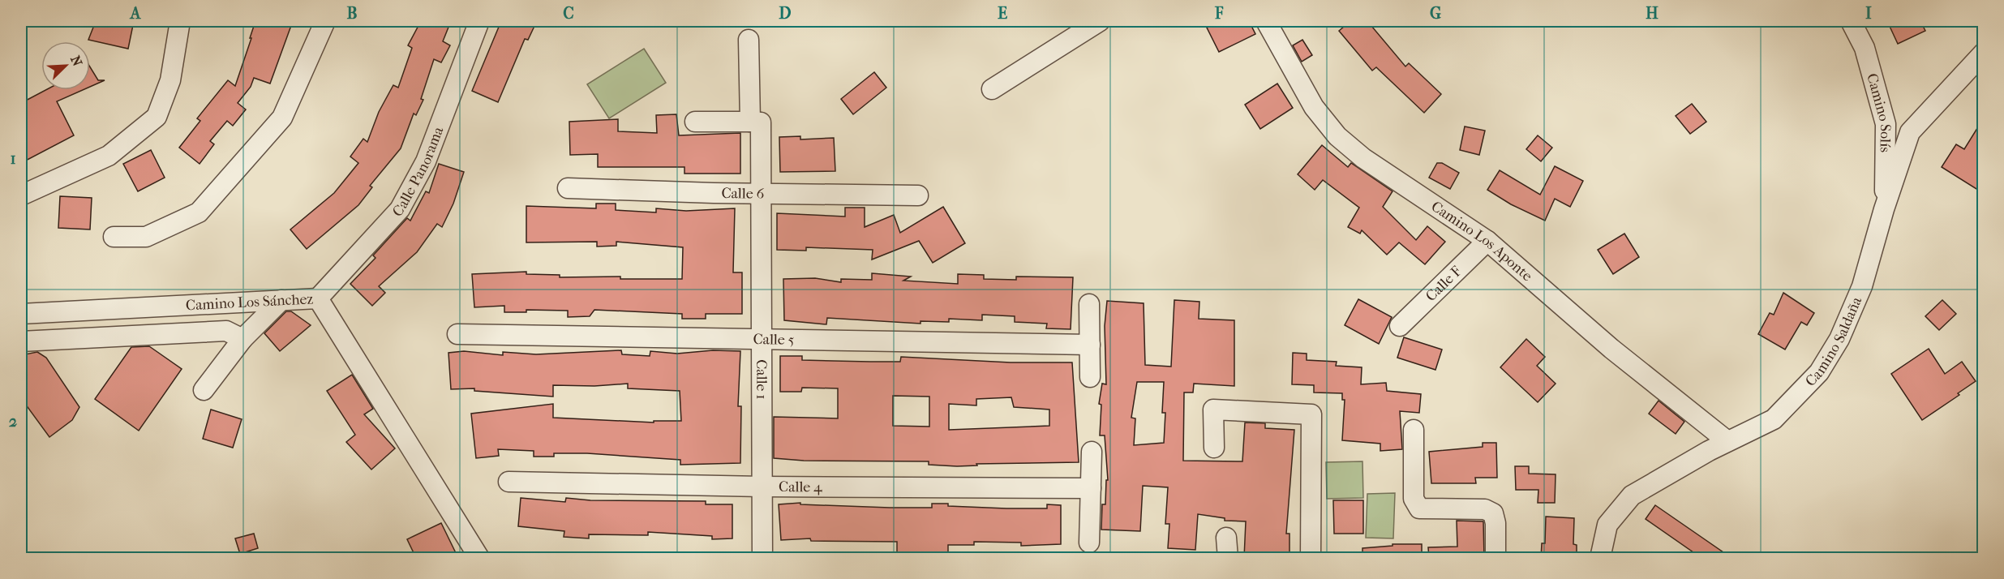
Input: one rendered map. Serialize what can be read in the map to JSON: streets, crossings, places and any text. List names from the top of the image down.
{
  "streets": {
    "street": [
      "Camino Solís",
      "Calle Panorama",
      "Calle 6",
      "Camino Los Aponte",
      "Calle F",
      "Camino Los Sánchez",
      "Calle 5",
      "Camino Saldaña",
      "Calle 1",
      "Calle 4"
    ]
  },
  "crossings": [
    ["Camino Solís", "Camino Saldaña"],
    ["Calle Panorama", "Camino Los Sánchez"],
    ["Calle 6", "Calle 1"],
    ["Camino Los Aponte", "Calle F"],
    ["Camino Los Aponte", "Camino Saldaña"],
    ["Calle 5", "Calle 1"],
    ["Calle 1", "Calle 4"]
  ],
  "north": "top right",
  "grid": {
    "columns": [
      "A",
      "B",
      "C",
      "D",
      "E",
      "F",
      "G",
      "H",
      "I"
    ],
    "rows": ["1", "2"]
  }
}
